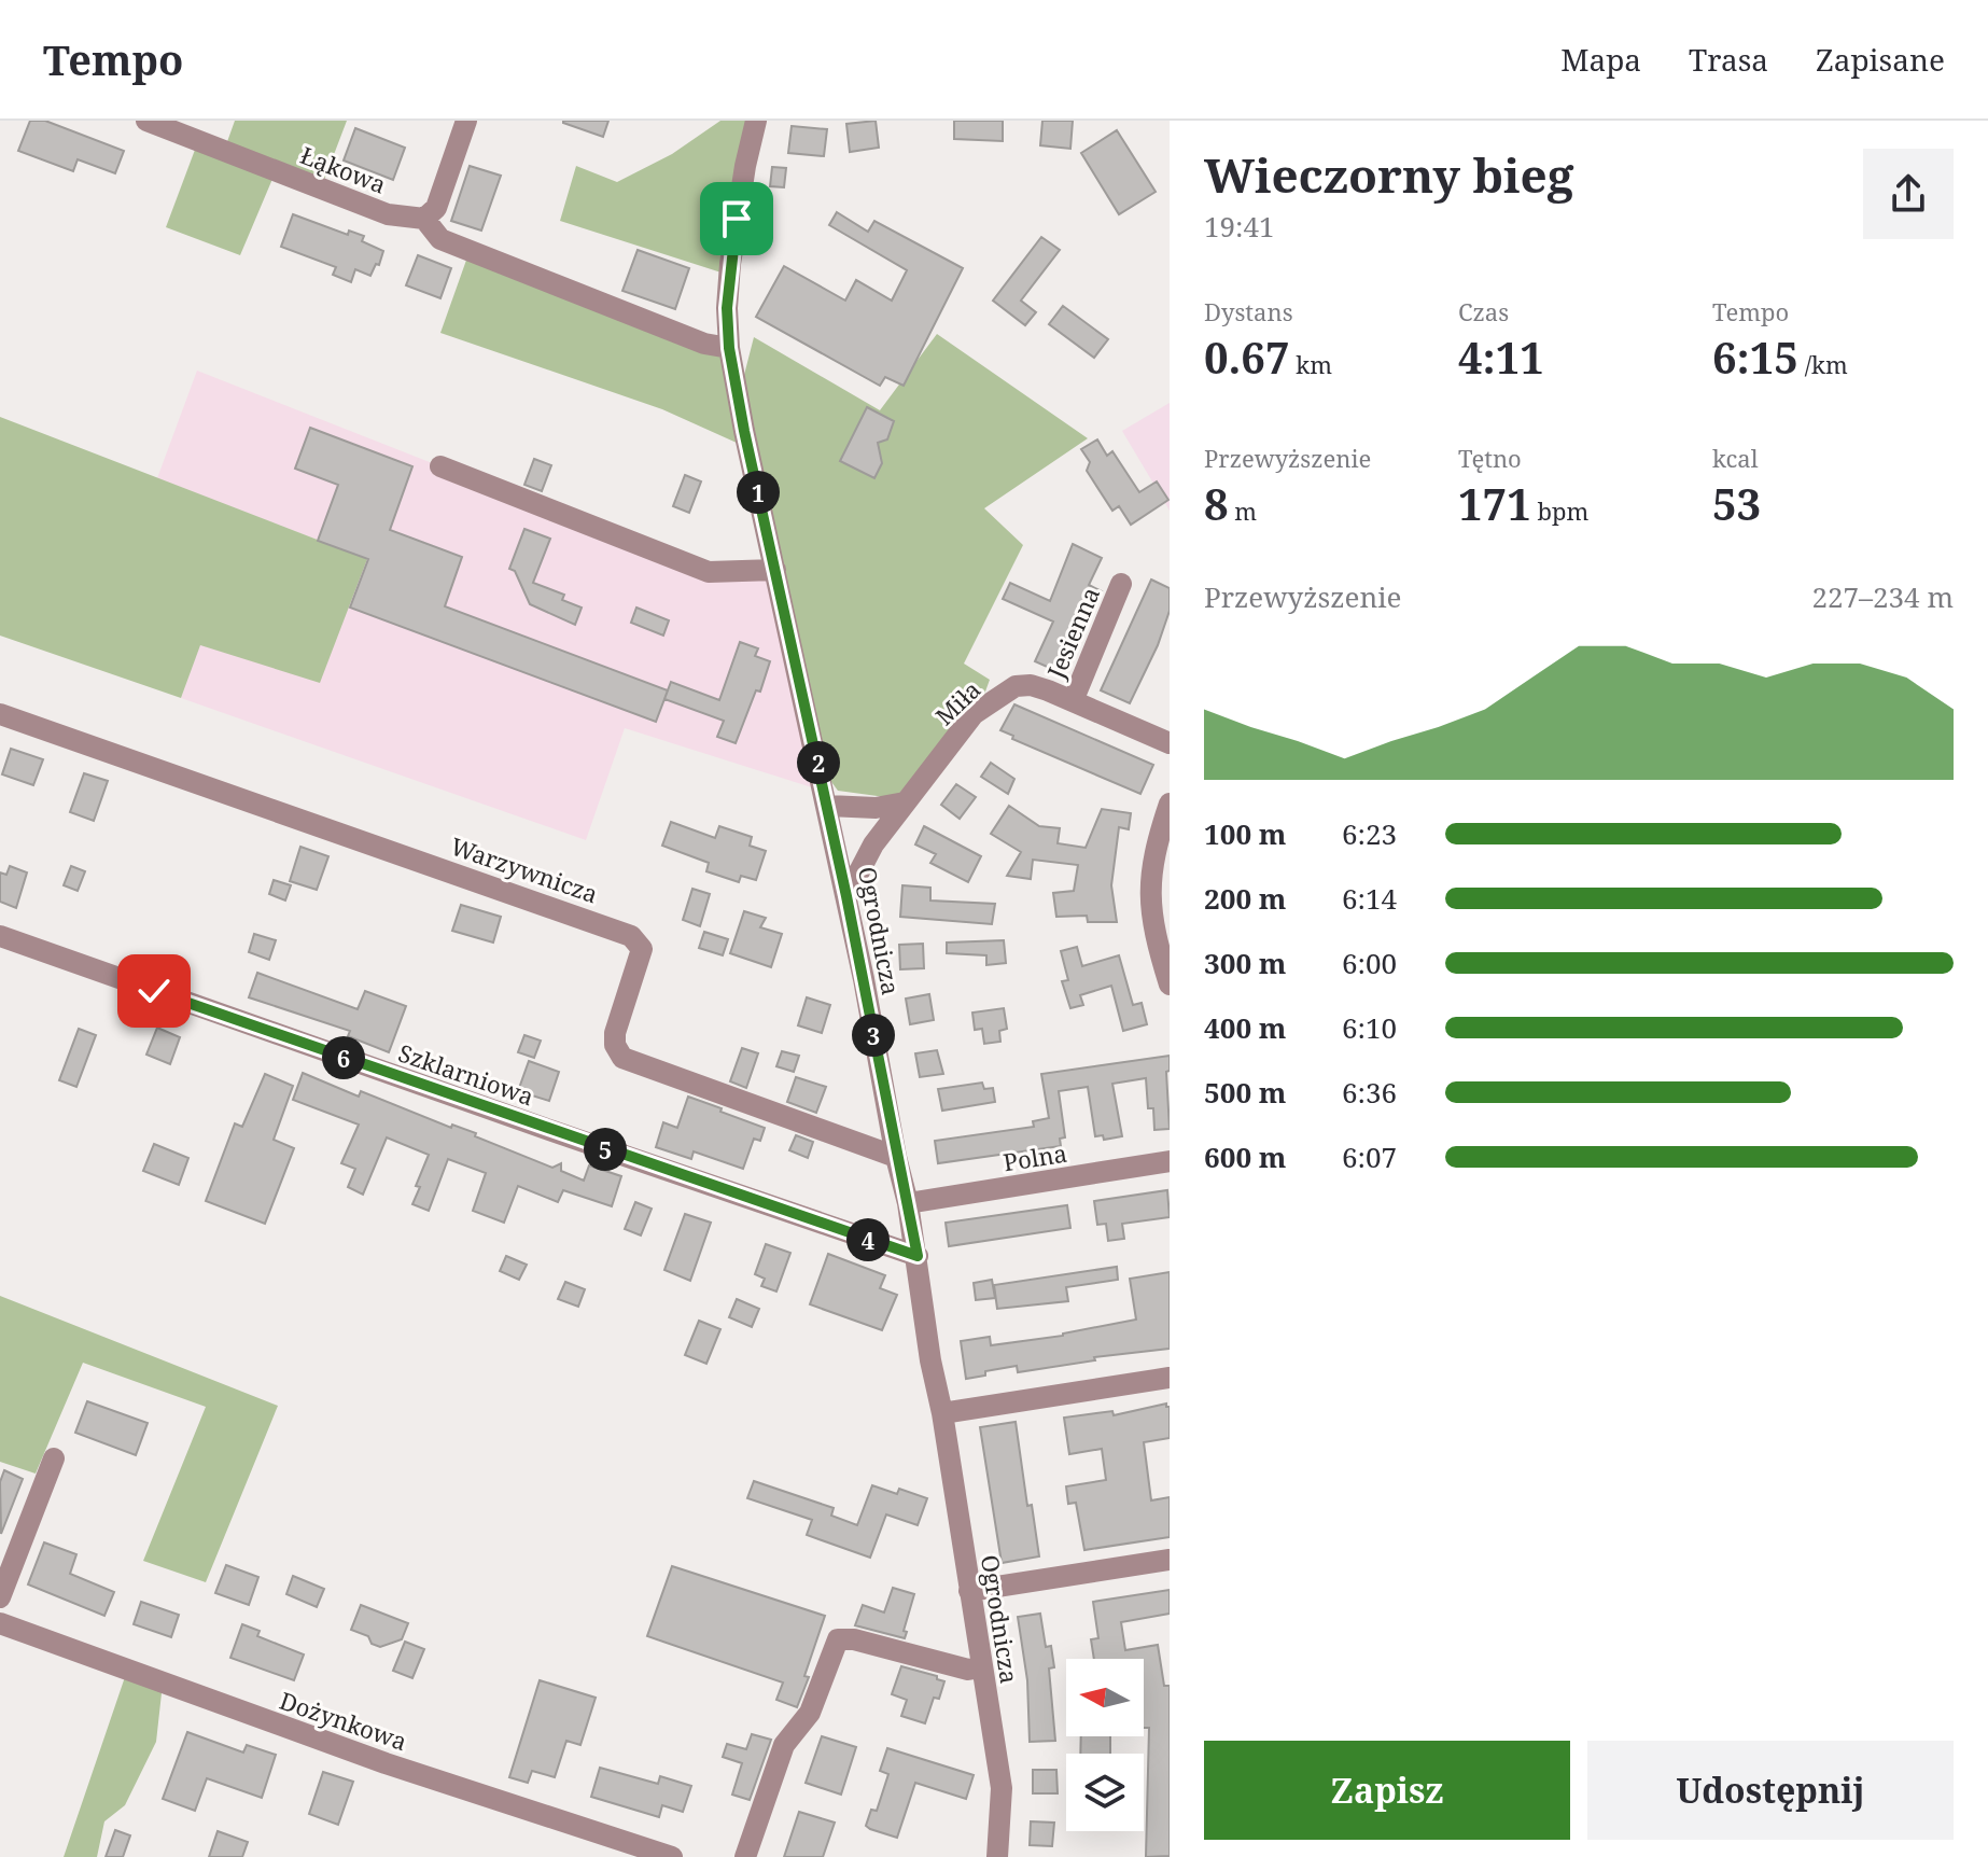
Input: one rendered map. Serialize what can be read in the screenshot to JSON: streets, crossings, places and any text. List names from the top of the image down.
{
  "streets": {
    "street": [
      "Łąkowa",
      "Jesienna",
      "Miła",
      "Warzywnicza",
      "Ogrodnicza",
      "Szklarniowa",
      "Polna",
      "Dożynkowa"
    ]
  },
  "crossings": [
    ["Jesienna", "Miła"],
    ["Miła", "Ogrodnicza"],
    ["Warzywnicza", "Ogrodnicza"],
    ["Ogrodnicza", "Szklarniowa"],
    ["Ogrodnicza", "Polna"]
  ],
  "north": "left",
  "page": {
    "header": "Tempo",
    "nav": ["Mapa", "Trasa", "Zapisane"],
    "heading": ["Wieczorny bieg", "19:41"],
    "stats": [
      ["Dystans", "0.67 km"],
      ["Czas", "4:11"],
      ["Tempo", "6:15 /km"],
      ["Przewyższenie", "8 m"],
      ["Tętno", "171 bpm"],
      ["kcal", "53"]
    ],
    "pins": [
      "1",
      "2",
      "3",
      "6",
      "5",
      "4"
    ],
    "chart": ["Przewyższenie", "227–234 m"],
    "list": [
      {
        "name": "100 m",
        "note": "6:23"
      },
      {
        "name": "200 m",
        "note": "6:14"
      },
      {
        "name": "300 m",
        "note": "6:00"
      },
      {
        "name": "400 m",
        "note": "6:10"
      },
      {
        "name": "500 m",
        "note": "6:36"
      },
      {
        "name": "600 m",
        "note": "6:07"
      }
    ],
    "buttons": ["Zapisz", "Udostępnij"]
  }
}
